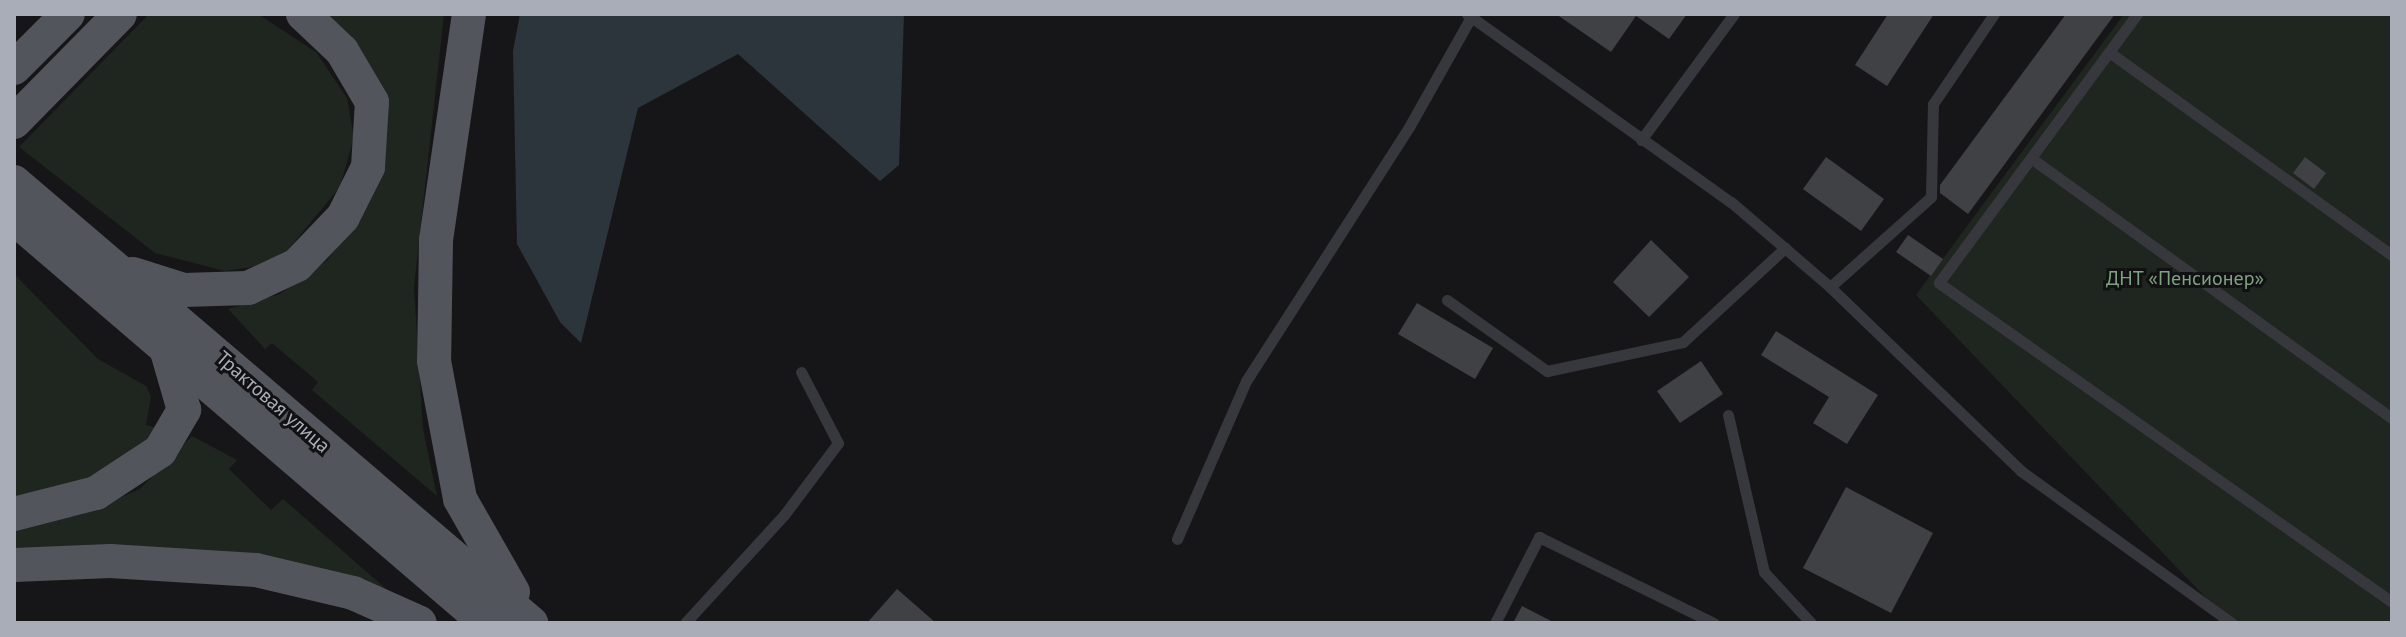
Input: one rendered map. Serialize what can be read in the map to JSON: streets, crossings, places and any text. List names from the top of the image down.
{
  "streets": {
    "main road": ["Трактовая улица"]
  },
  "parks": ["ДНТ «Пенсионер»"]
}
